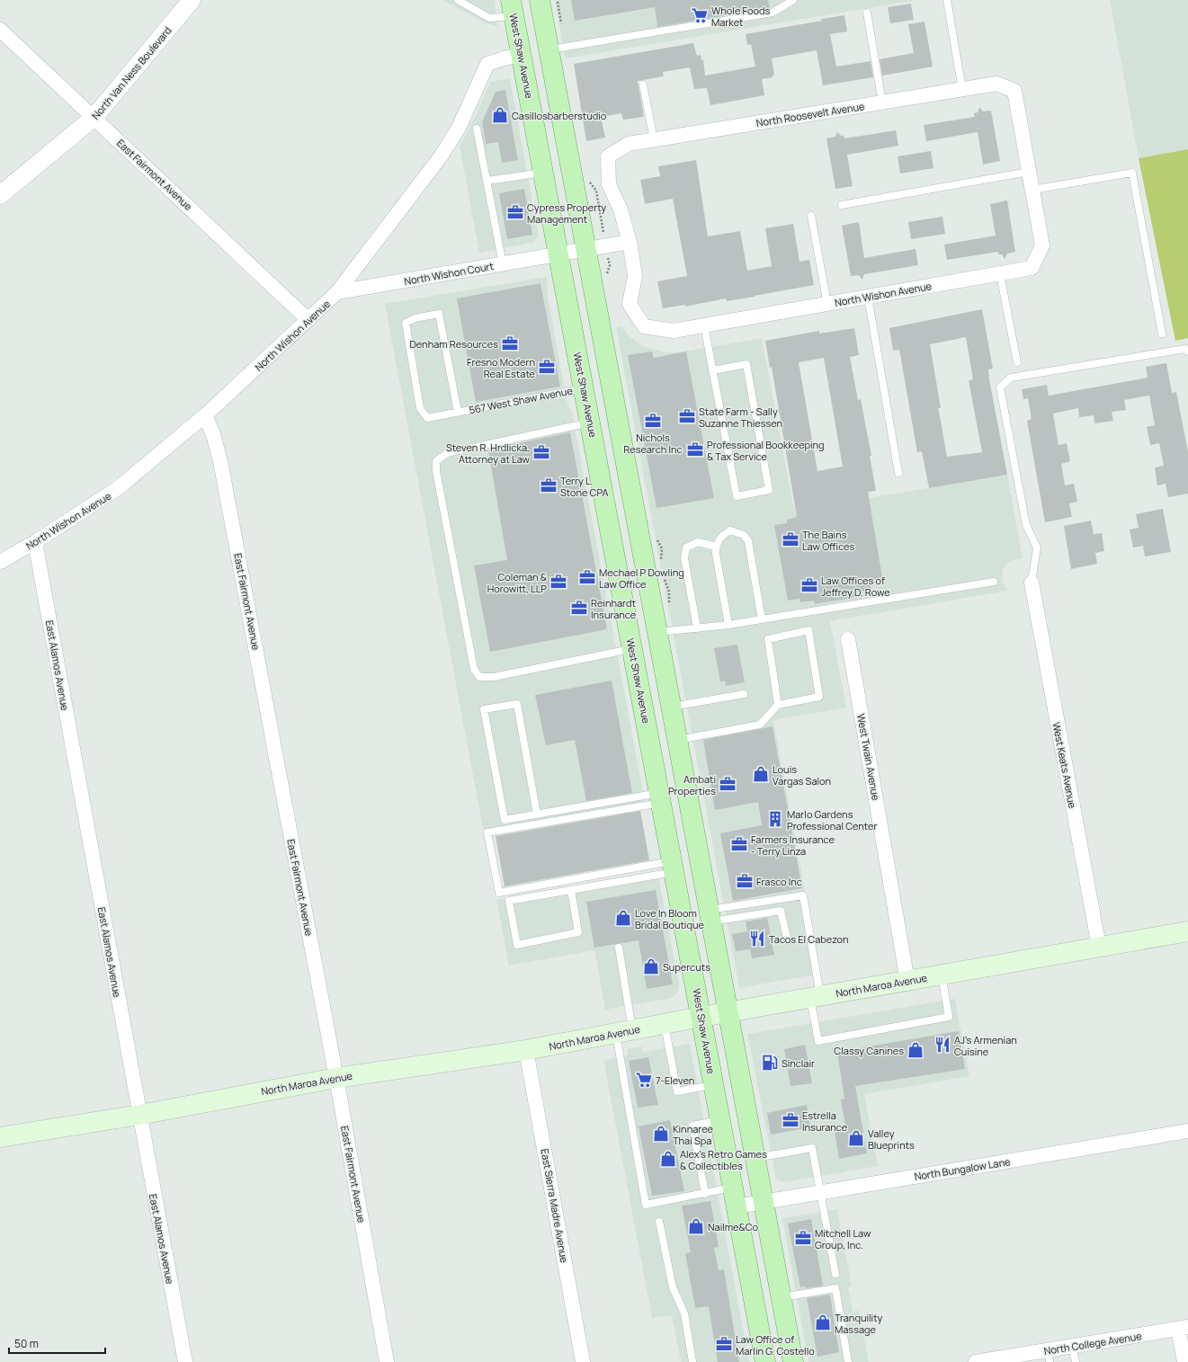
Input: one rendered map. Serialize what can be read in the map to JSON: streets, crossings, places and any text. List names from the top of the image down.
{
  "streets": {
    "main road": ["West Shaw Avenue", "North Maroa Avenue"],
    "street": [
      "North Van Ness Boulevard",
      "North Roosevelt Avenue",
      "East Fairmont Avenue",
      "North Wishon Court",
      "North Wishon Avenue",
      "East Alamos Avenue",
      "West Twain Avenue",
      "West Keats Avenue",
      "North Bungalow Lane",
      "East Sierra Madre Avenue",
      "North College Avenue"
    ],
    "lane": ["567 West Shaw Avenue"]
  },
  "crossings": [
    ["West Shaw Avenue", "North Wishon Court"],
    ["West Shaw Avenue", "North Wishon Avenue"],
    ["West Shaw Avenue", "567 West Shaw Avenue"],
    ["West Shaw Avenue", "North Maroa Avenue"],
    ["West Shaw Avenue", "North Bungalow Lane"],
    ["North Van Ness Boulevard", "East Fairmont Avenue"],
    ["North Roosevelt Avenue", "North Wishon Avenue"],
    ["East Fairmont Avenue", "North Wishon Avenue"],
    ["East Fairmont Avenue", "North Maroa Avenue"],
    ["North Wishon Court", "North Wishon Avenue"],
    ["North Wishon Avenue", "East Alamos Avenue"],
    ["East Alamos Avenue", "North Maroa Avenue"],
    ["West Twain Avenue", "North Maroa Avenue"],
    ["West Keats Avenue", "North Maroa Avenue"],
    ["North Maroa Avenue", "East Sierra Madre Avenue"]
  ],
  "places": {
    "supermarket": ["Whole Foods Market", "7-Eleven"],
    "shop": [
      "Casillosbarberstudio",
      "Louis Vargas Salon",
      "Love In Bloom Bridal Boutique",
      "Supercuts",
      "Classy Canines",
      "Kinnaree Thai Spa",
      "Valley Blueprints",
      "Alex's Retro Games & Collectibles",
      "Nailme&Co",
      "Tranquility Massage"
    ],
    "office": [
      "Cypress Property Management",
      "Denham Resources",
      "Fresno Modern Real Estate",
      "State Farm - Sally Suzanne Thiessen",
      "Nichols Research Inc",
      "Professional Bookkeeping & Tax Service",
      "Steven R. Hrdlicka, Attorney at Law",
      "Terry L. Stone CPA",
      "The Bains Law Offices",
      "Mechael P Dowling Law Office",
      "Coleman & Horowitt, LLP",
      "Law Offices of Jeffrey D. Rowe",
      "Reinhardt Insurance",
      "Ambati Properties",
      "Farmers Insurance - Terry Linza",
      "Frasco Inc",
      "Estrella Insurance",
      "Mitchell Law Group, Inc.",
      "Law Office of Marlin G. Costello"
    ],
    "building": ["Marlo Gardens Professional Center"],
    "restaurant": ["Tacos El Cabezon", "AJ's Armenian Cuisine"],
    "fuel station": ["Sinclair"]
  },
  "scale_bar": "50 m"
}
